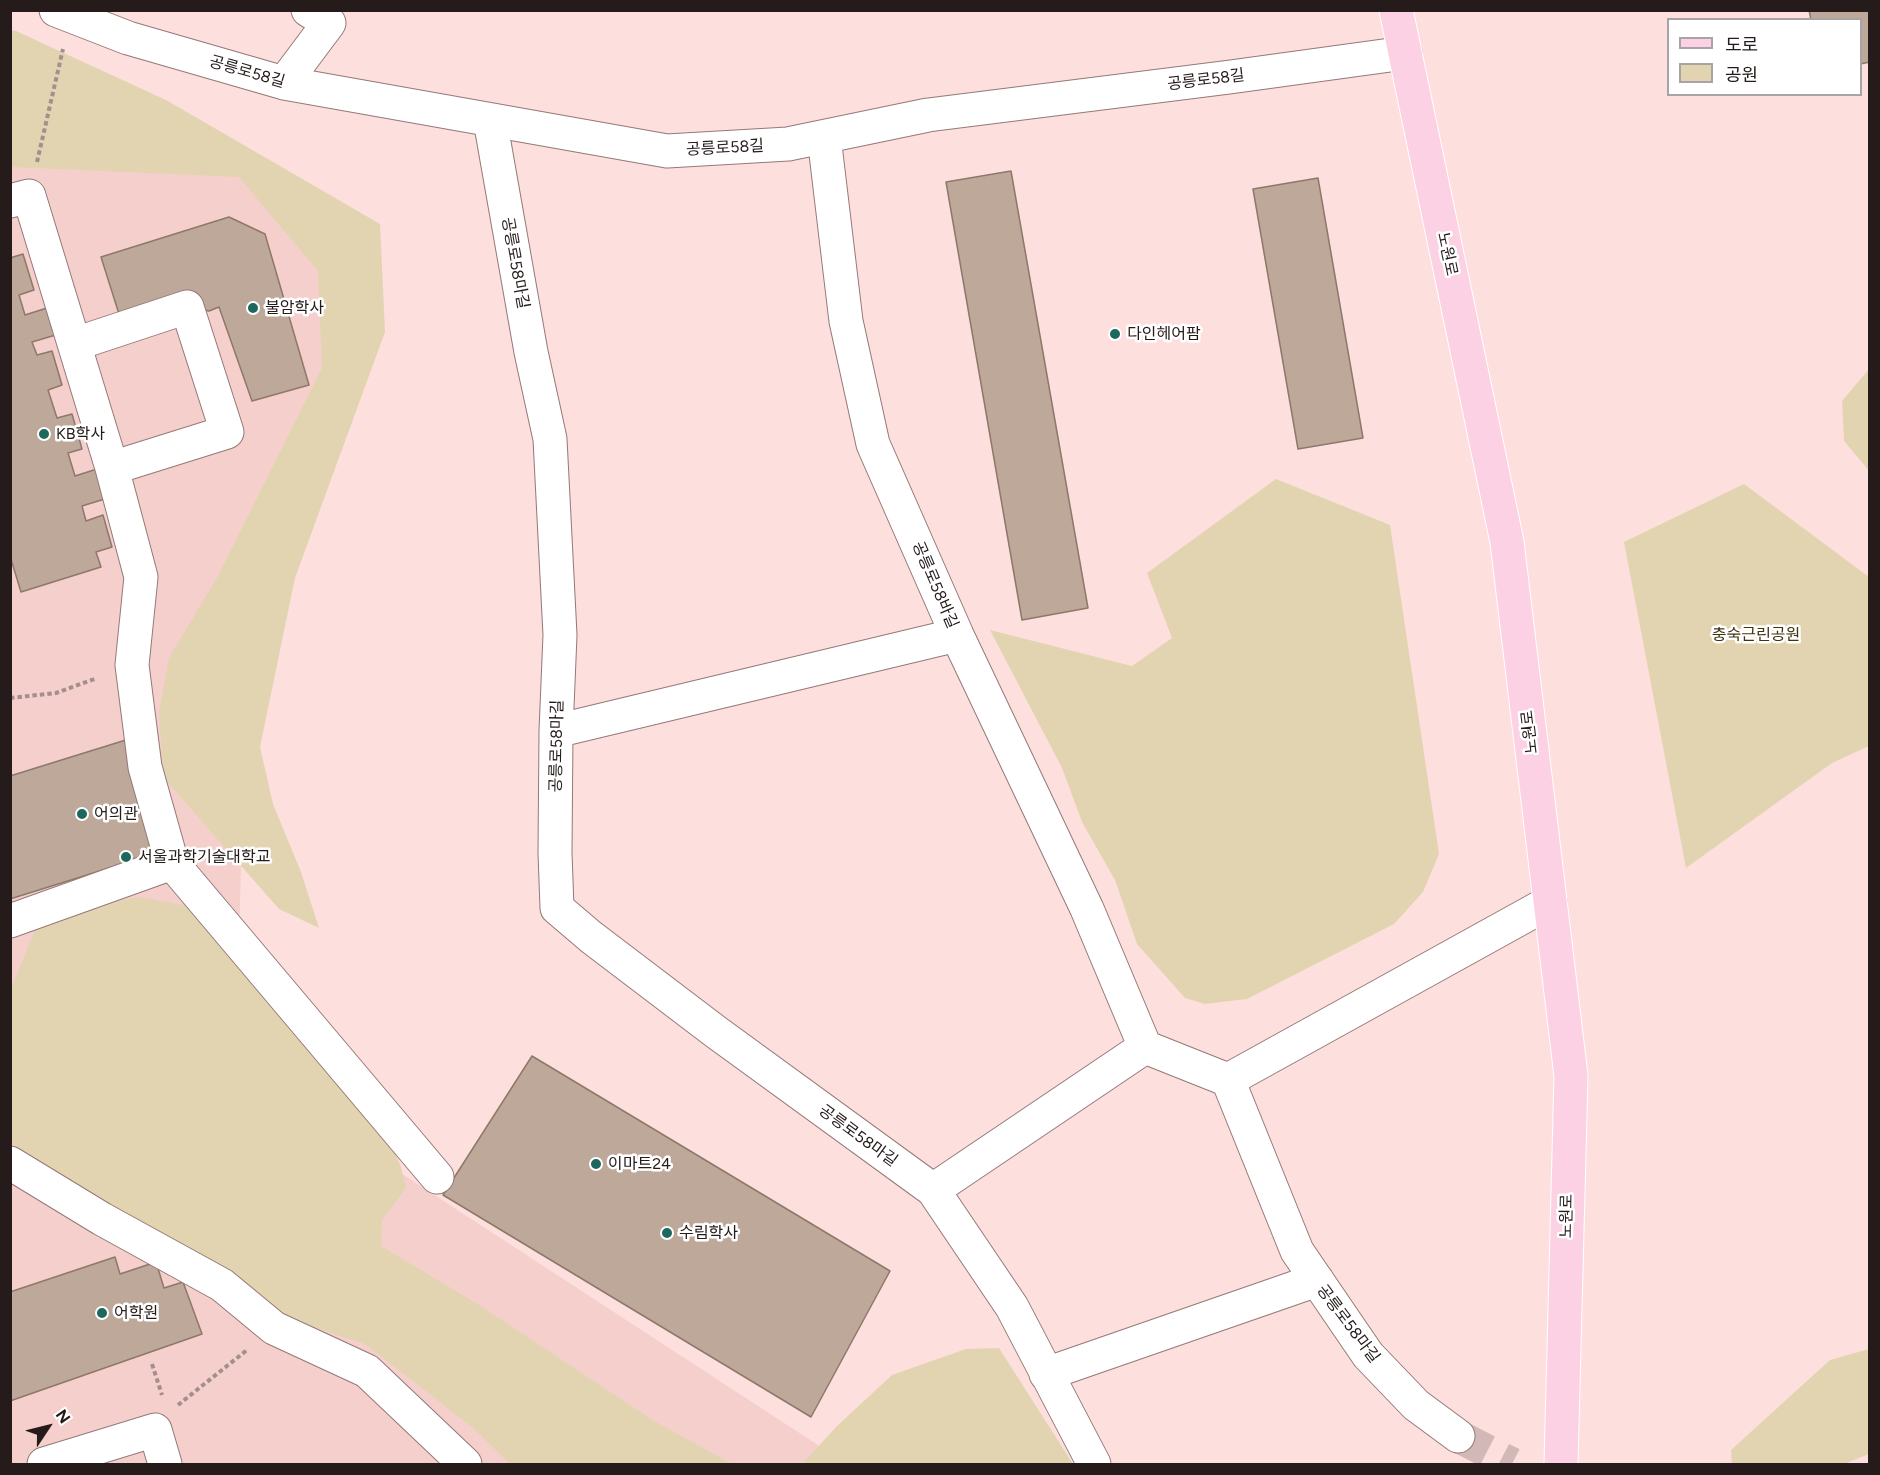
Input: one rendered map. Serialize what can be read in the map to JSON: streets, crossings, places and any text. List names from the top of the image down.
{
  "streets": {
    "main road": ["노원로"],
    "street": ["공릉로58길", "공릉로58마길", "공릉로58바길"]
  },
  "crossings": [
    ["공릉로58길", "노원로"],
    ["공릉로58길", "공릉로58마길"],
    ["공릉로58길", "공릉로58바길"],
    ["공릉로58마길", "공릉로58바길"]
  ],
  "parks": ["충숙근린공원"],
  "places": [
    "불암학사",
    "다인헤어팜",
    "KB학사",
    "어의관",
    "서울과학기술대학교",
    "이마트24",
    "수림학사",
    "어학원"
  ],
  "legend": ["도로", "공원"],
  "north": "top right"
}
